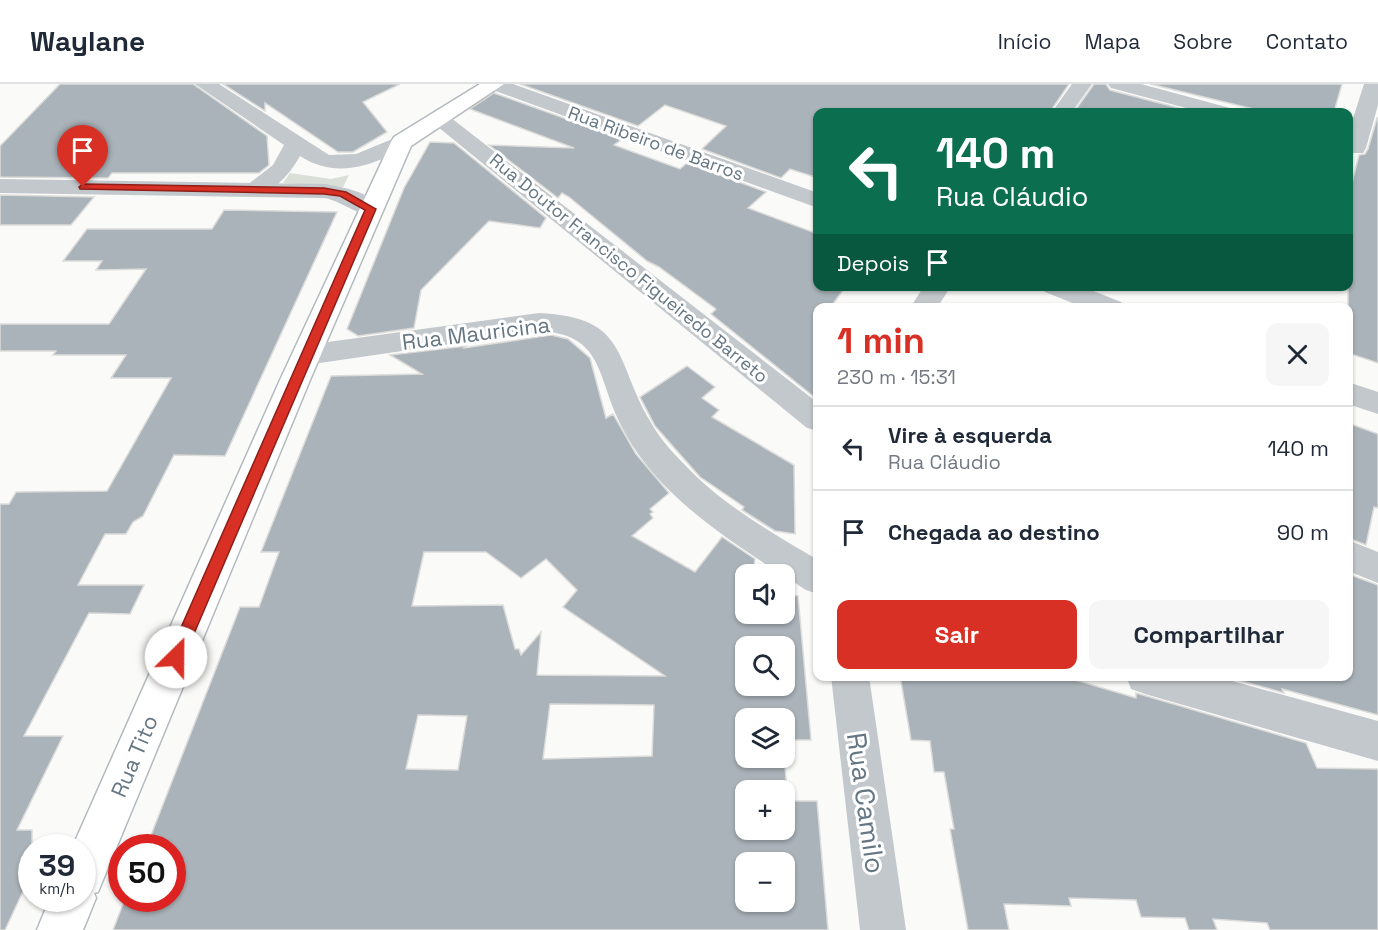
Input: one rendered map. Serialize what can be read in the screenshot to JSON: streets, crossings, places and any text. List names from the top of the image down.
{
  "streets": {
    "main road": ["Rua Tito"],
    "street": [
      "Rua Ribeiro de Barros",
      "Rua Doutor Francisco Figueiredo Barreto",
      "Rua Mauricina",
      "Rua Camilo"
    ]
  },
  "crossings": [
    ["Rua Mauricina", "Rua Tito"]
  ],
  "page": {
    "header": "Waylane",
    "nav": [
      "Início",
      "Mapa",
      "Sobre",
      "Contato"
    ],
    "turn": ["140 m", "Rua Cláudio"],
    "then": "Depois",
    "heading": ["1 min", "230 m · 15:31"],
    "list": [
      {
        "name": "Vire à esquerda",
        "note": "Rua Cláudio",
        "value": "140 m"
      },
      {
        "name": "Chegada ao destino",
        "value": "90 m"
      }
    ],
    "map_buttons": ["+", "−"],
    "buttons": ["Sair", "Compartilhar"],
    "speed": "39 km/h",
    "limit": "50"
  }
}
